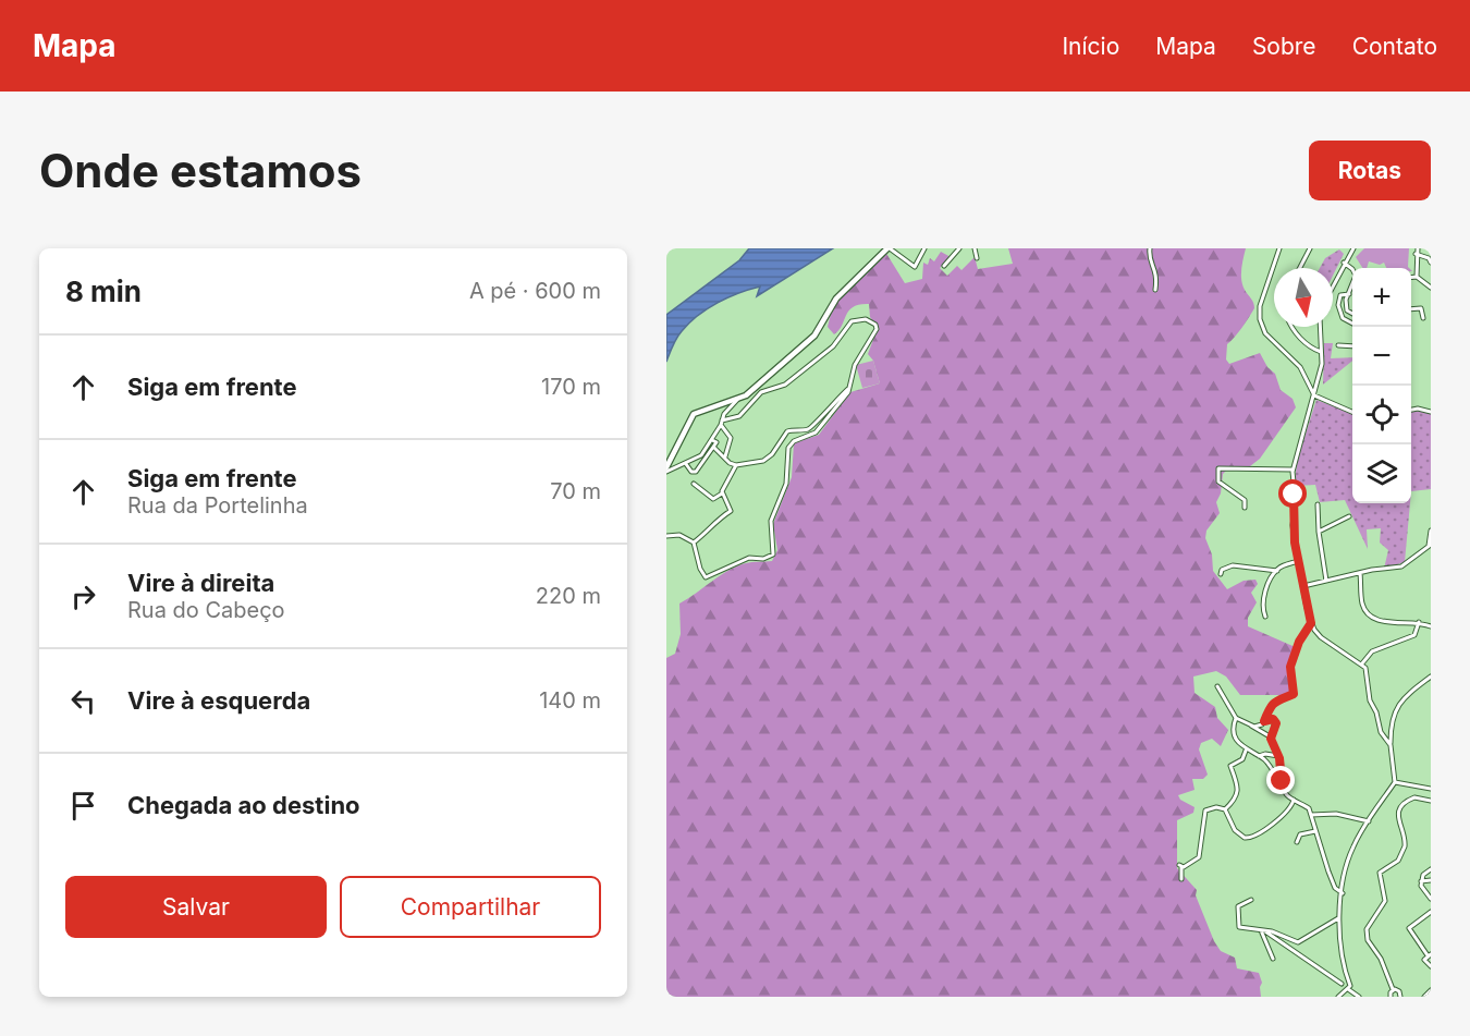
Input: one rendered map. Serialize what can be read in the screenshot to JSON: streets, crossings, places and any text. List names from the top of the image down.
{
  "north": "bottom",
  "page": {
    "header": "Mapa",
    "nav": [
      "Início",
      "Mapa",
      "Sobre",
      "Contato"
    ],
    "buttons": [
      "Rotas",
      ["Salvar", "Compartilhar"]
    ],
    "title": "Onde estamos",
    "heading": ["8 min", "A pé · 600 m"],
    "map_buttons": ["+", "−"],
    "list": [
      ["Siga em frente", "170 m"],
      ["Siga em frente", "Rua da Portelinha", "70 m"],
      ["Vire à direita", "Rua do Cabeço", "220 m"],
      ["Vire à esquerda", "140 m"],
      "Chegada ao destino"
    ]
  }
}
